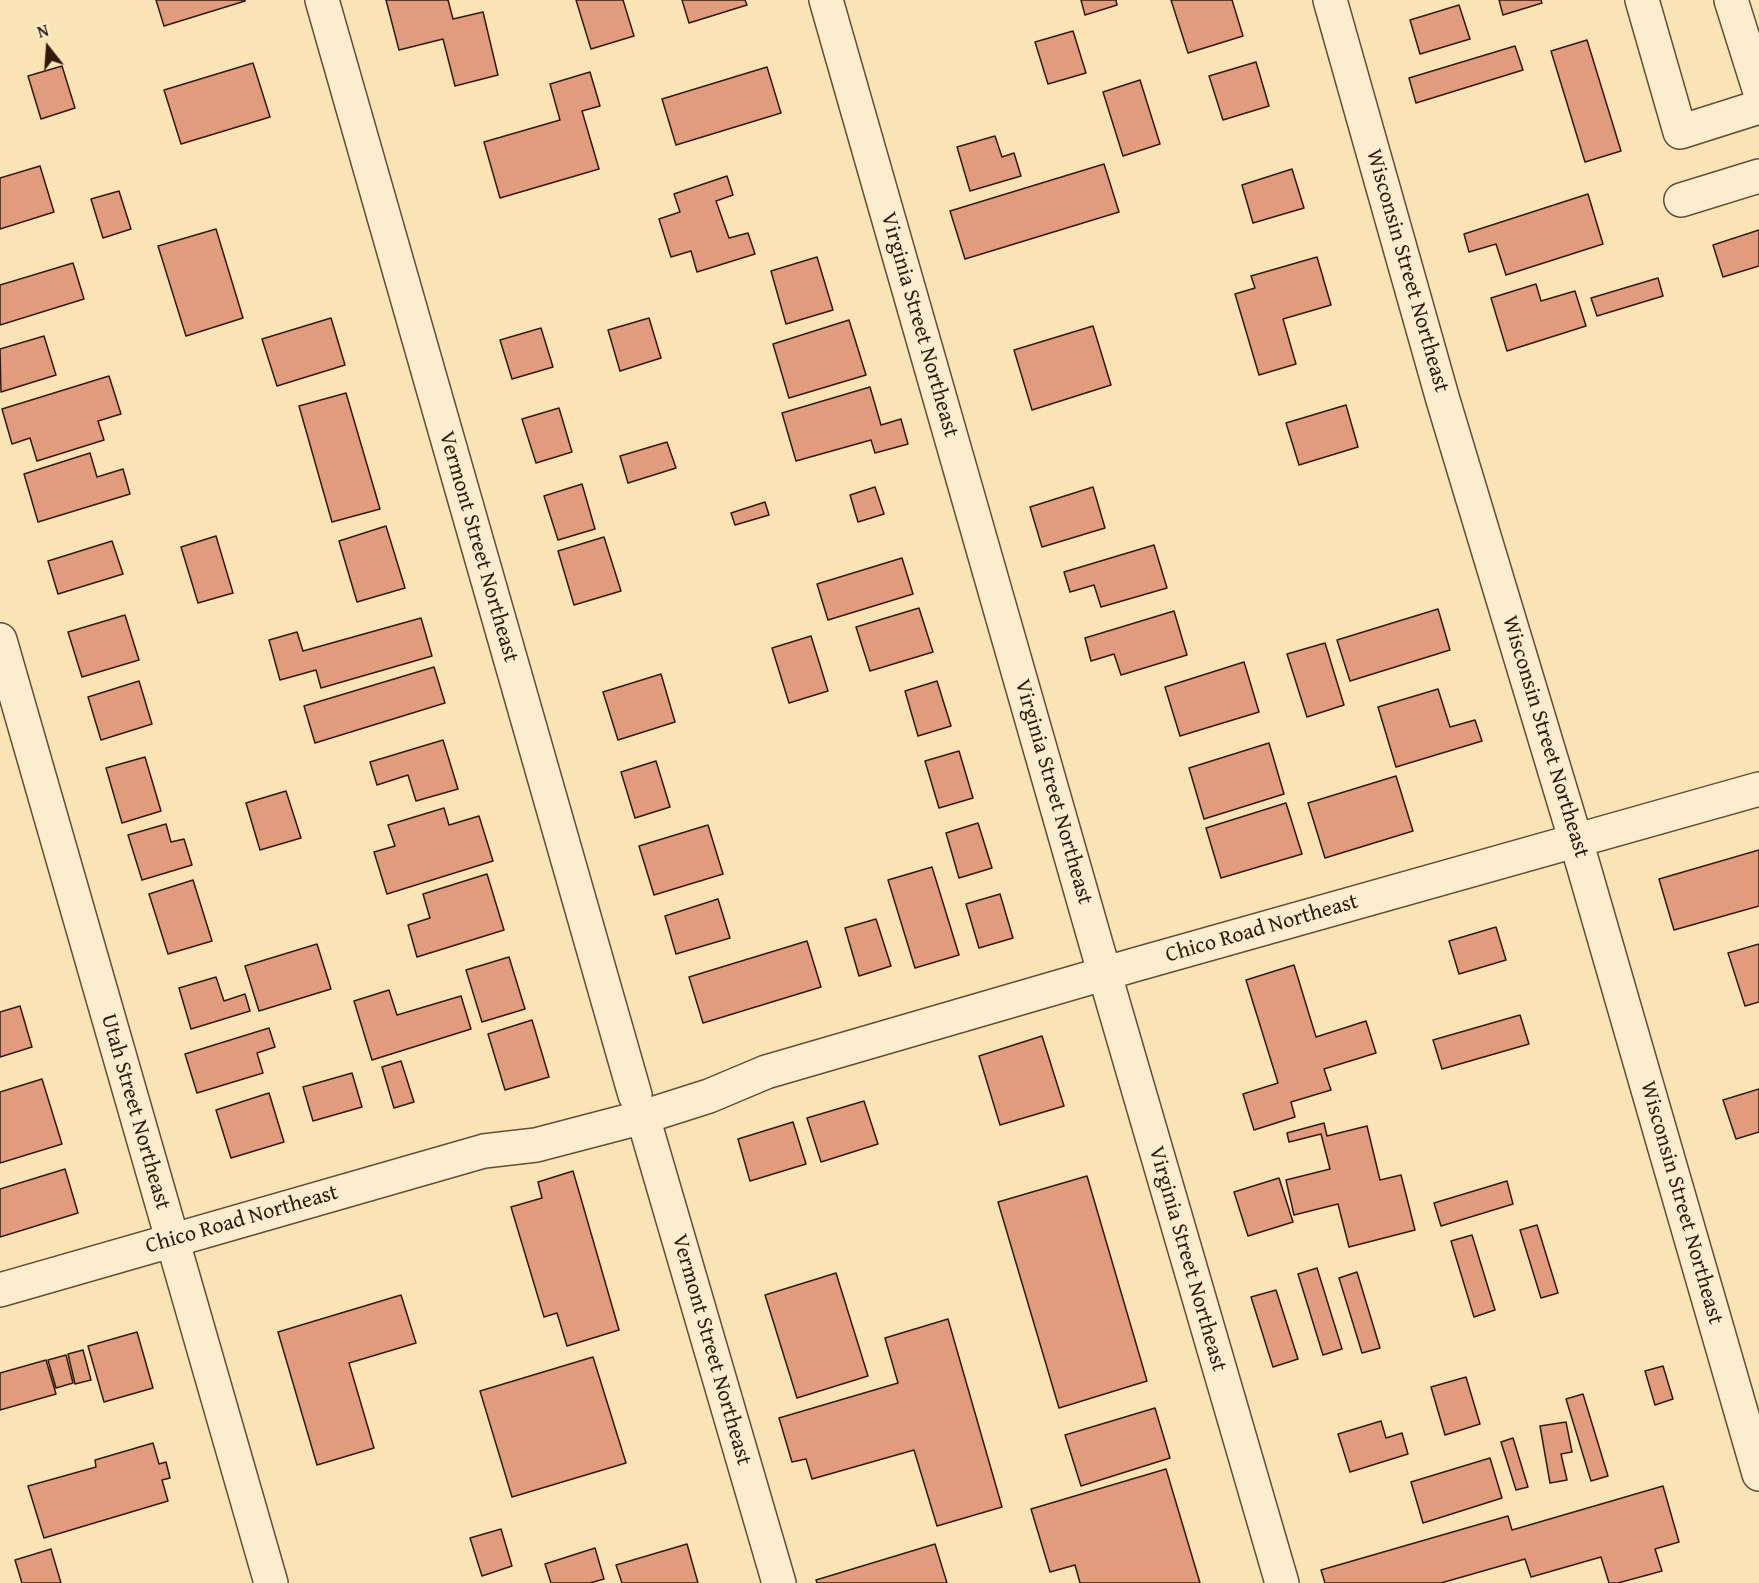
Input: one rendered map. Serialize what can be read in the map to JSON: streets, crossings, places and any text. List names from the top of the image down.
{
  "streets": {
    "street": [
      "Wisconsin Street Northeast",
      "Virginia Street Northeast",
      "Vermont Street Northeast",
      "Chico Road Northeast",
      "Utah Street Northeast"
    ]
  },
  "crossings": [
    ["Wisconsin Street Northeast", "Chico Road Northeast"],
    ["Virginia Street Northeast", "Chico Road Northeast"],
    ["Vermont Street Northeast", "Chico Road Northeast"],
    ["Chico Road Northeast", "Utah Street Northeast"]
  ],
  "north": "top"
}
